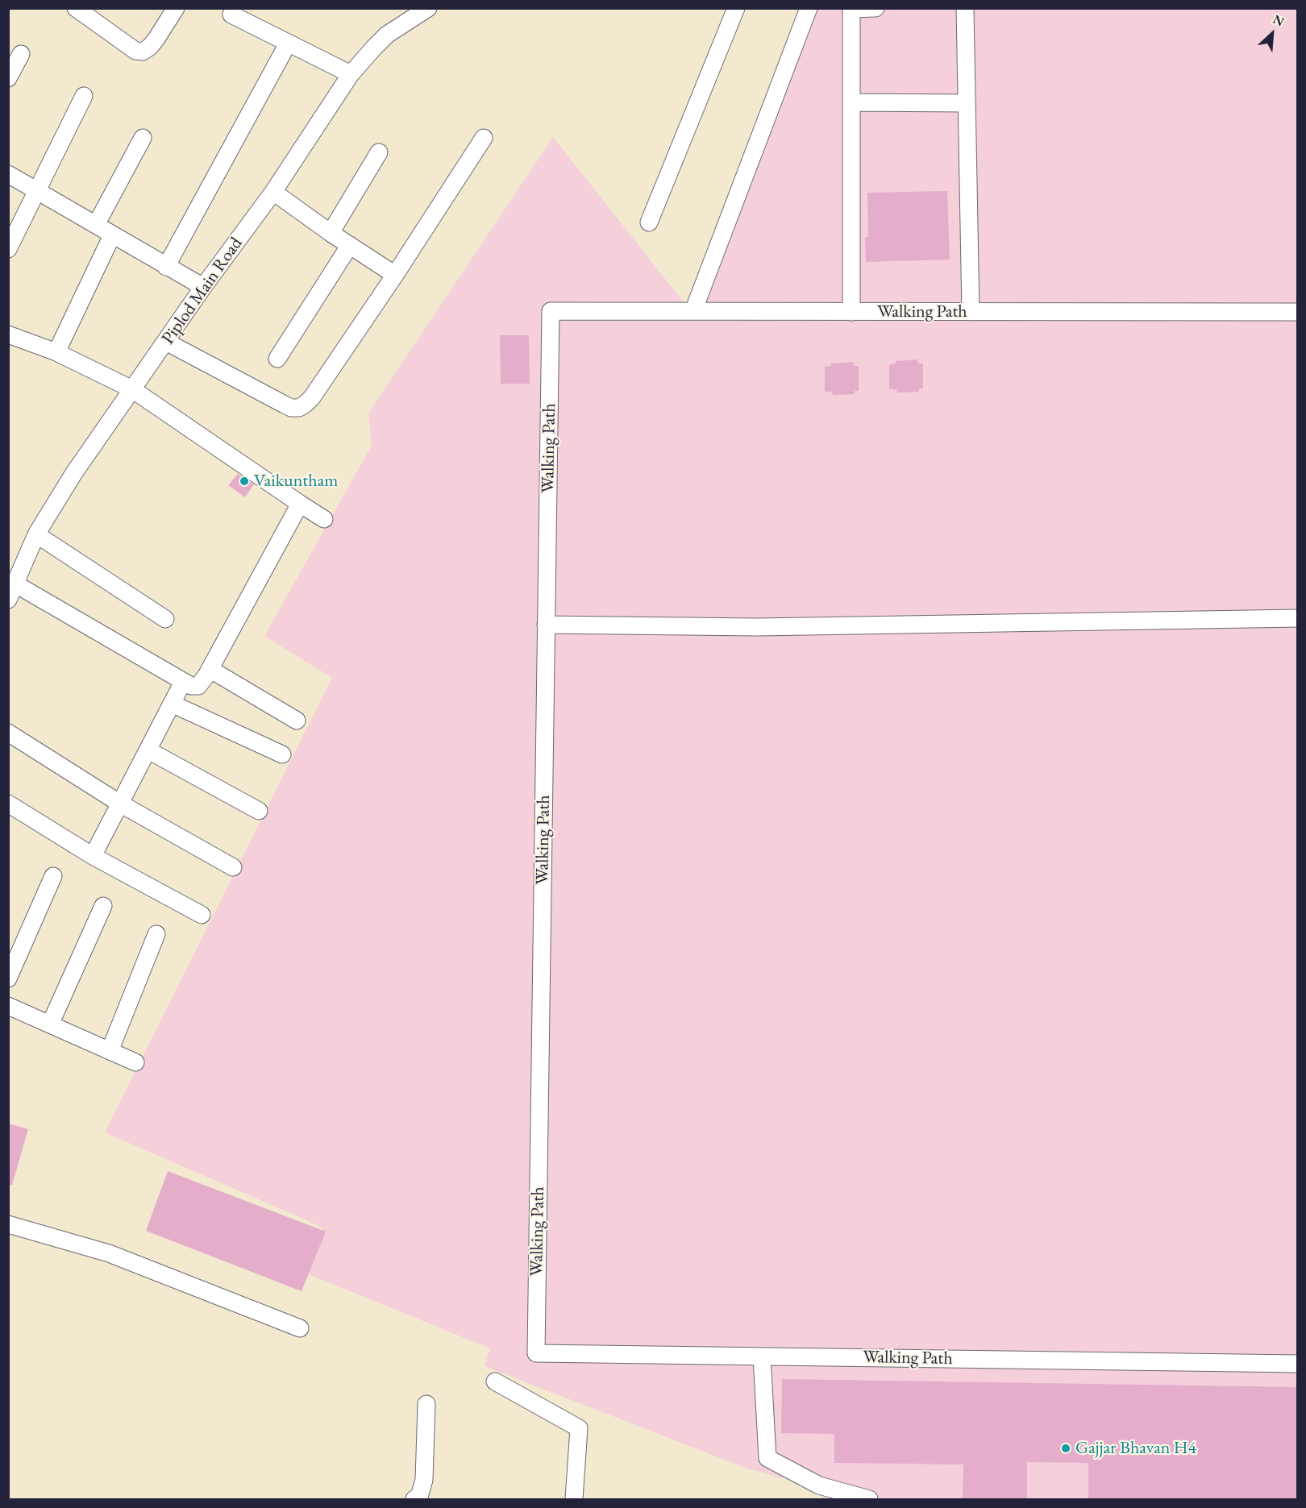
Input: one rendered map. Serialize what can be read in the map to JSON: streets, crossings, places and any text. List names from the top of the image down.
{
  "streets": {
    "street": ["Piplod Main Road", "Walking Path"]
  },
  "places": ["Vaikuntham", "Gajjar Bhavan H4"],
  "north": "top right"
}
